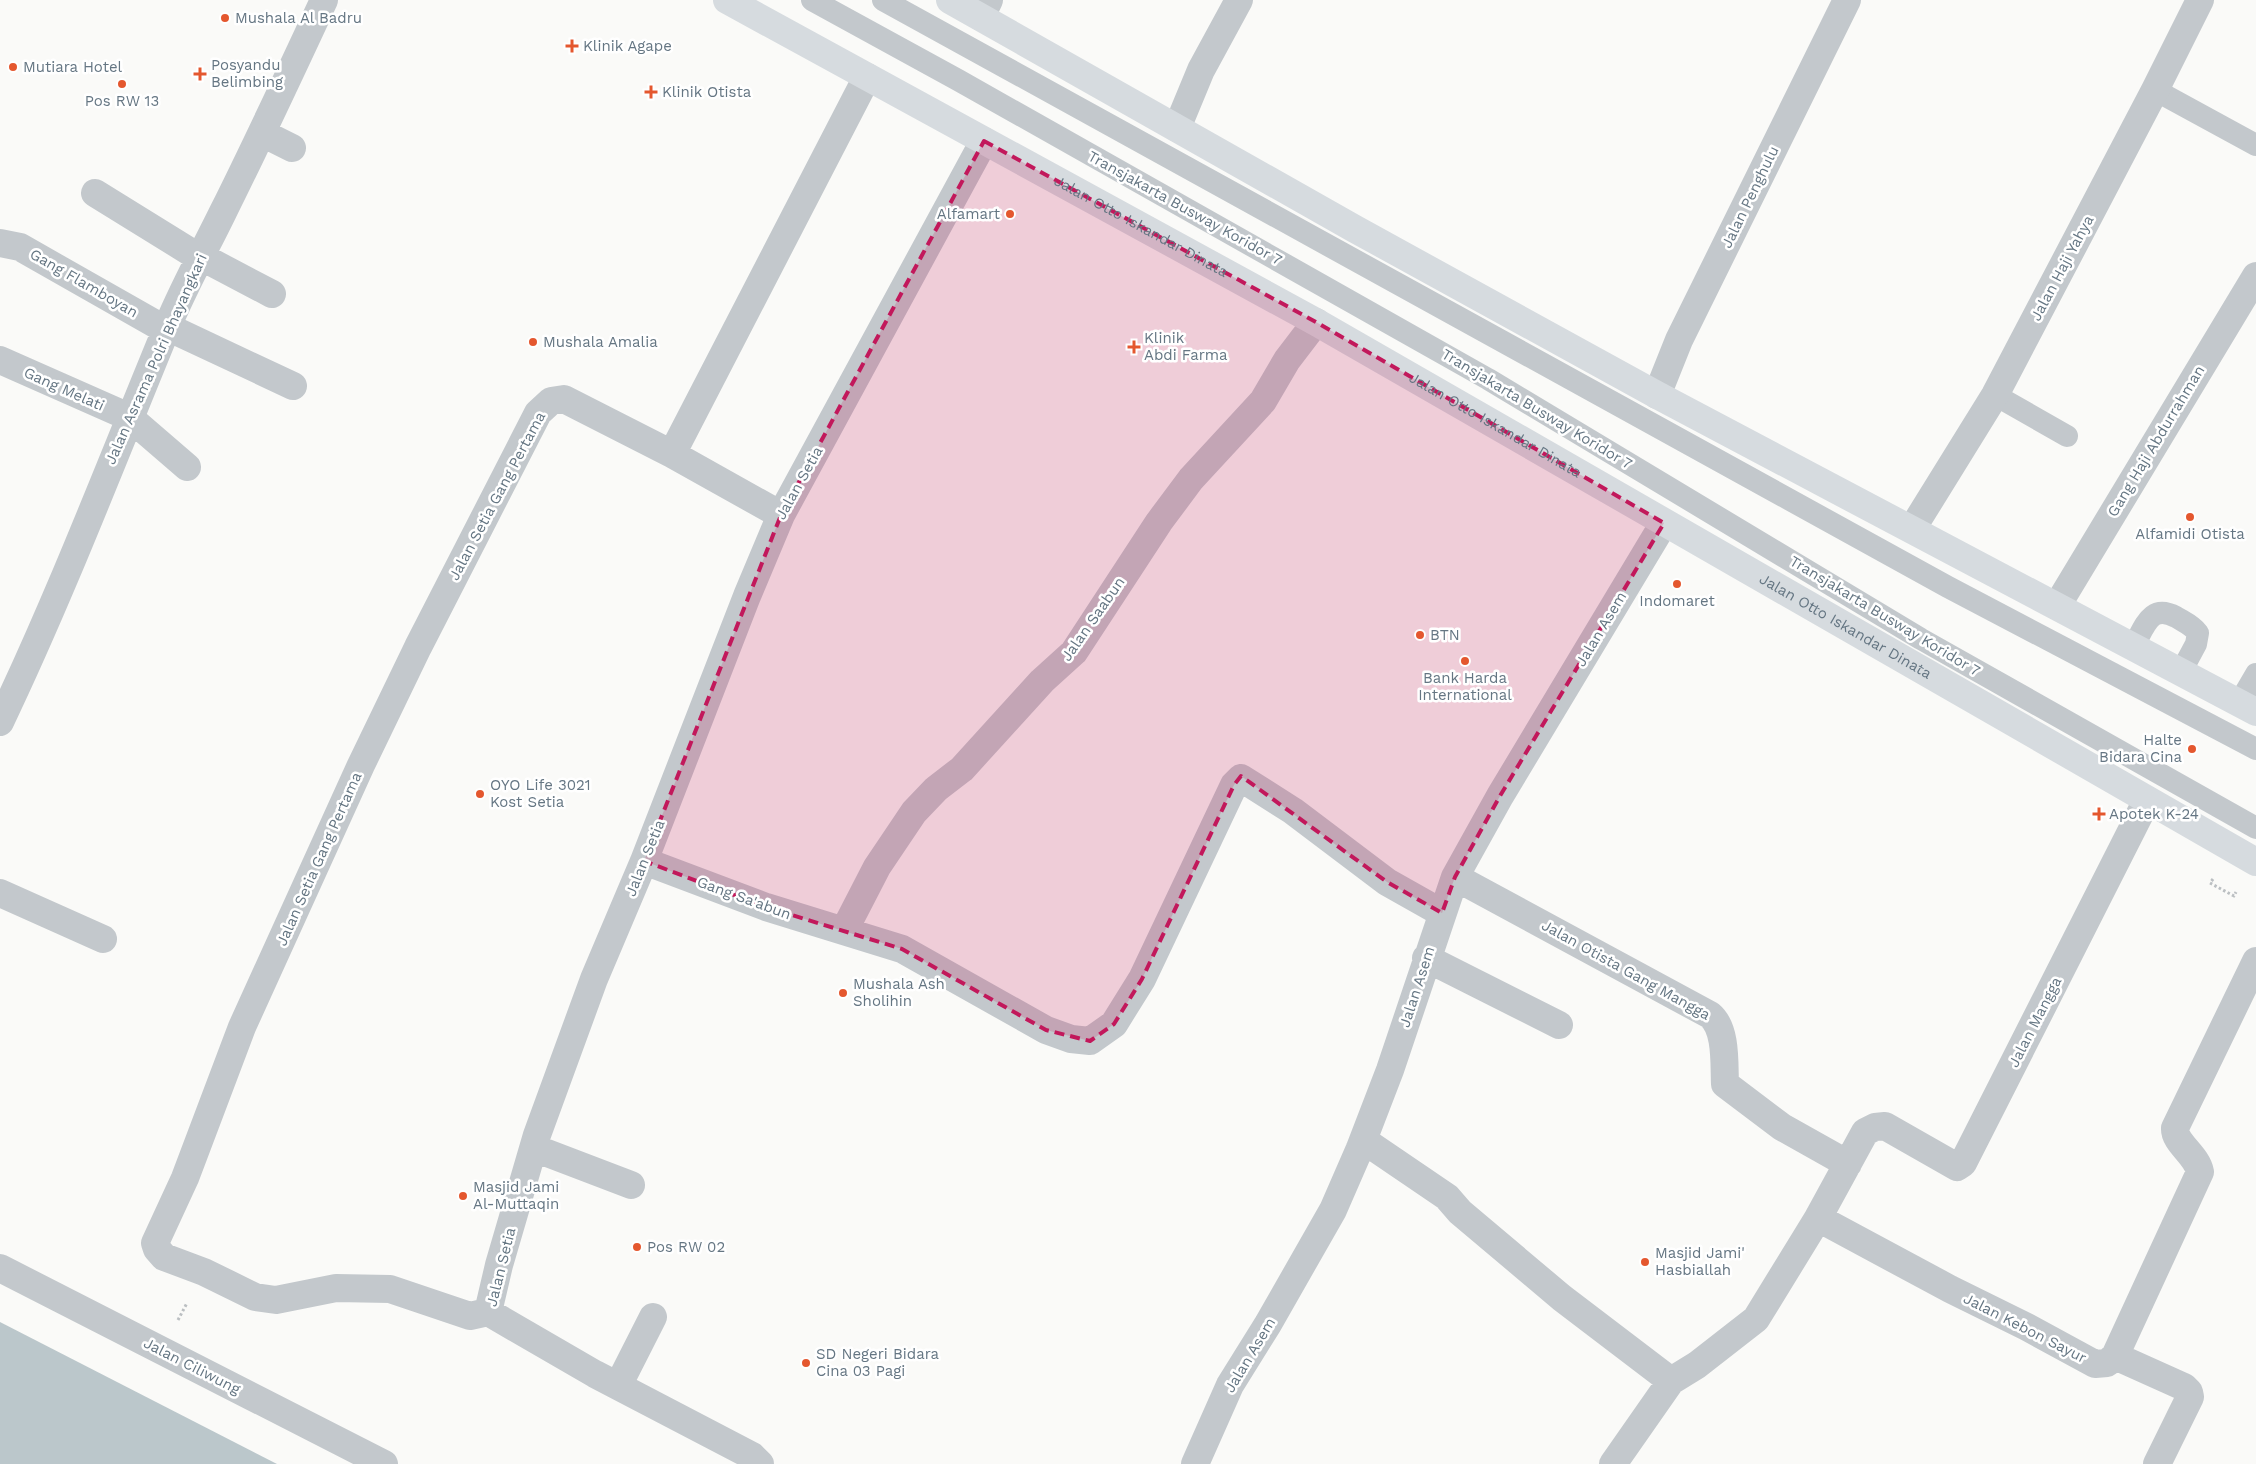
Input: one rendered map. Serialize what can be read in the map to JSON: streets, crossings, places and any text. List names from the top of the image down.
{
  "streets": {
    "main road": ["Jalan Otto Iskandar Dinata"],
    "street": [
      "Jalan Penghulu",
      "Jalan Haji Yahya",
      "Gang Flamboyan",
      "Jalan Asrama Polri Bhayangkari",
      "Gang Melati",
      "Gang Haji Abdurrahman",
      "Jalan Setia",
      "Jalan Setia Gang Pertama",
      "Jalan Saabun",
      "Jalan Asem",
      "Gang Sa'abun",
      "Jalan Otista Gang Mangga",
      "Jalan Mangga",
      "Jalan Kebon Sayur",
      "Jalan Ciliwung"
    ],
    "lane": ["Transjakarta Busway Koridor 7"]
  },
  "crossings": [
    ["Jalan Otto Iskandar Dinata", "Jalan Setia"],
    ["Jalan Otto Iskandar Dinata", "Jalan Saabun"],
    ["Jalan Otto Iskandar Dinata", "Jalan Asem"],
    ["Jalan Otto Iskandar Dinata", "Jalan Mangga"],
    ["Gang Flamboyan", "Jalan Asrama Polri Bhayangkari"],
    ["Jalan Asrama Polri Bhayangkari", "Gang Melati"],
    ["Jalan Setia", "Jalan Setia Gang Pertama"],
    ["Jalan Setia", "Gang Sa'abun"],
    ["Jalan Saabun", "Gang Sa'abun"],
    ["Jalan Asem", "Gang Sa'abun"],
    ["Jalan Asem", "Jalan Otista Gang Mangga"],
    ["Jalan Otista Gang Mangga", "Jalan Mangga"]
  ],
  "places": {
    "other": [
      "Mushala Al Badru",
      "Mutiara Hotel",
      "Pos RW 13",
      "Alfamart",
      "Mushala Amalia",
      "Alfamidi Otista",
      "Indomaret",
      "BTN",
      "Bank Harda International",
      "Halte Bidara Cina",
      "OYO Life 3021 Kost Setia",
      "Mushala Ash Sholihin",
      "Masjid Jami Al-Muttaqin",
      "Pos RW 02",
      "Masjid Jami' Hasbiallah",
      "SD Negeri Bidara Cina 03 Pagi"
    ],
    "health": [
      "Klinik Agape",
      "Posyandu Belimbing",
      "Klinik Otista",
      "Klinik Abdi Farma",
      "Apotek K-24"
    ]
  }
}
